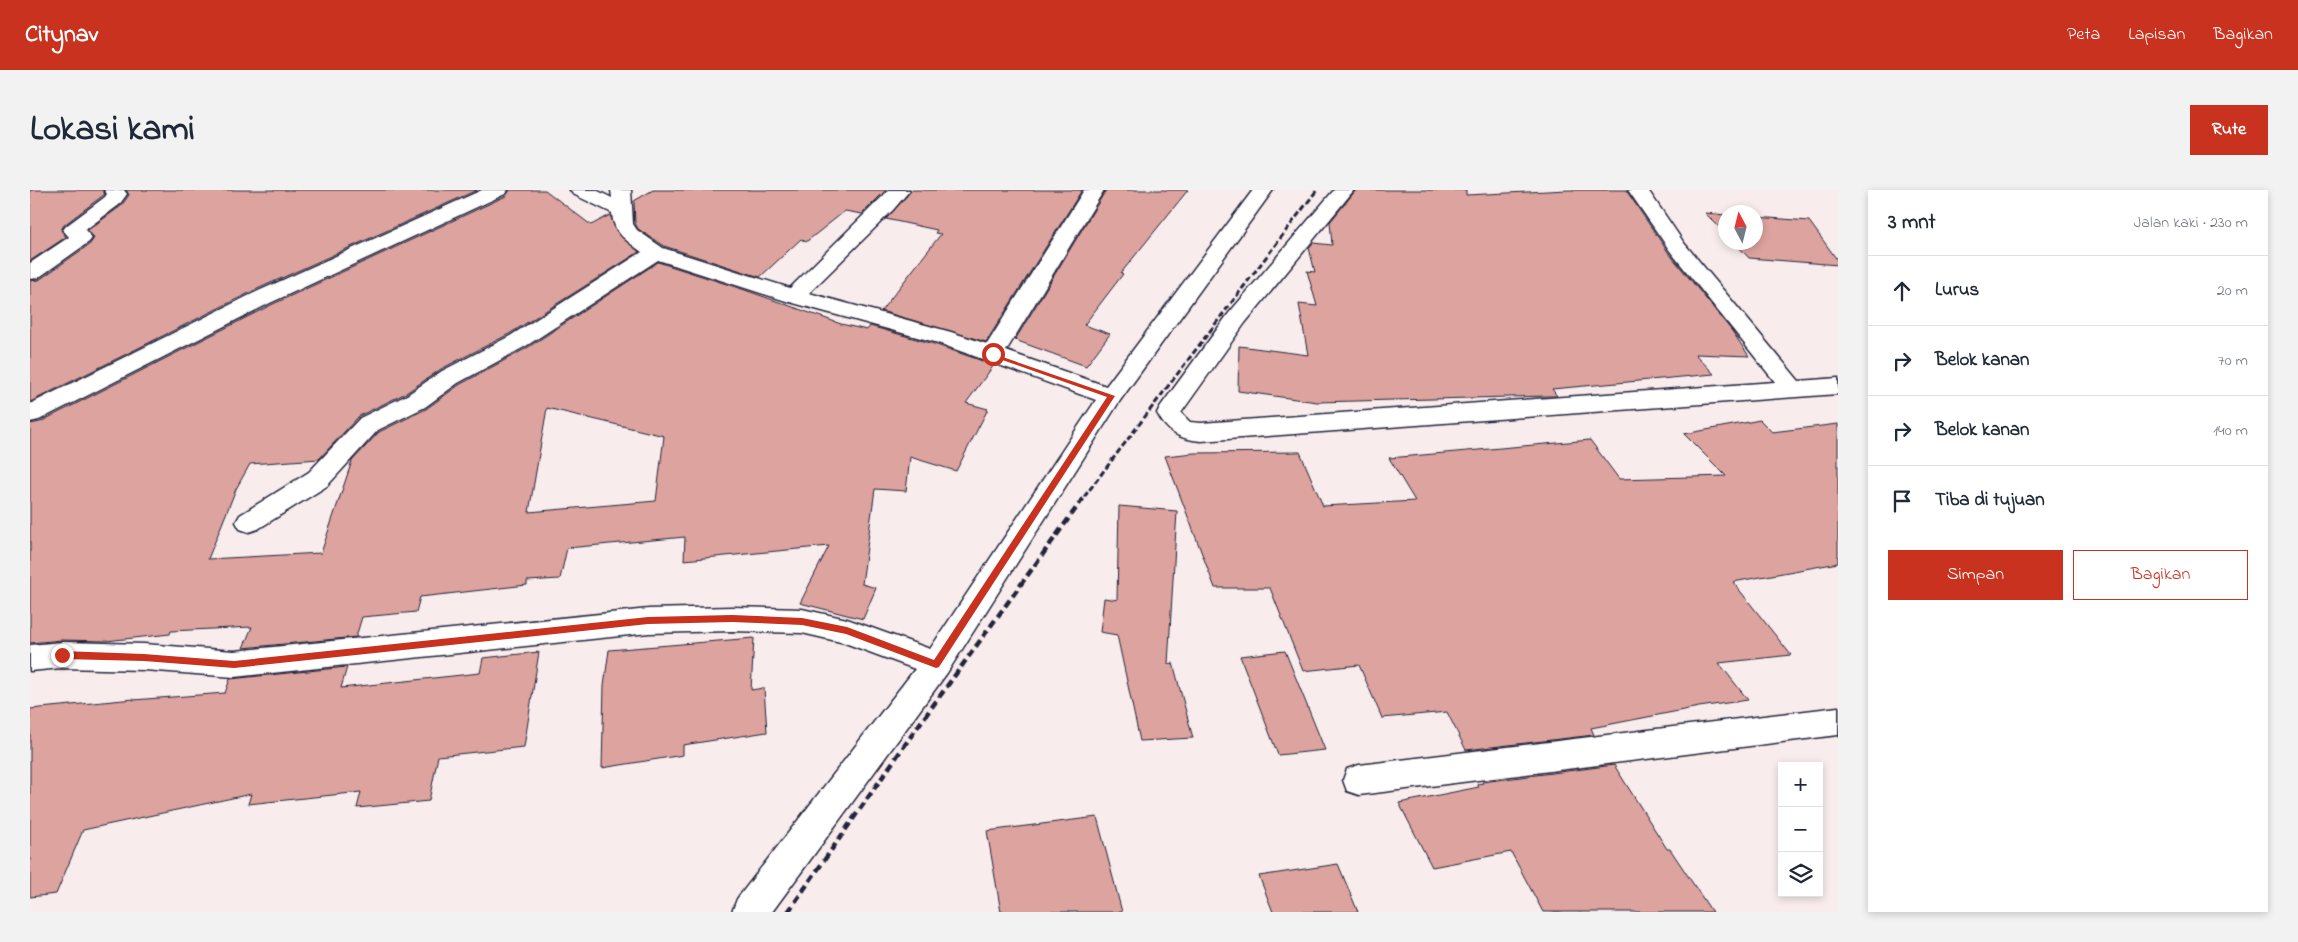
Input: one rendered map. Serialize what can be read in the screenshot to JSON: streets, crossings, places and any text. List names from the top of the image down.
{
  "north": "top",
  "page": {
    "header": "Citynav",
    "nav": ["Peta", "Lapisan", "Bagikan"],
    "title": "Lokasi kami",
    "buttons": [
      "Rute",
      ["Simpan", "Bagikan"]
    ],
    "heading": ["3 mnt", "Jalan kaki · 230 m"],
    "list": [
      ["Lurus", "20 m"],
      ["Belok kanan", "70 m"],
      ["Belok kanan", "140 m"],
      "Tiba di tujuan"
    ],
    "map_buttons": ["+", "−"]
  }
}
